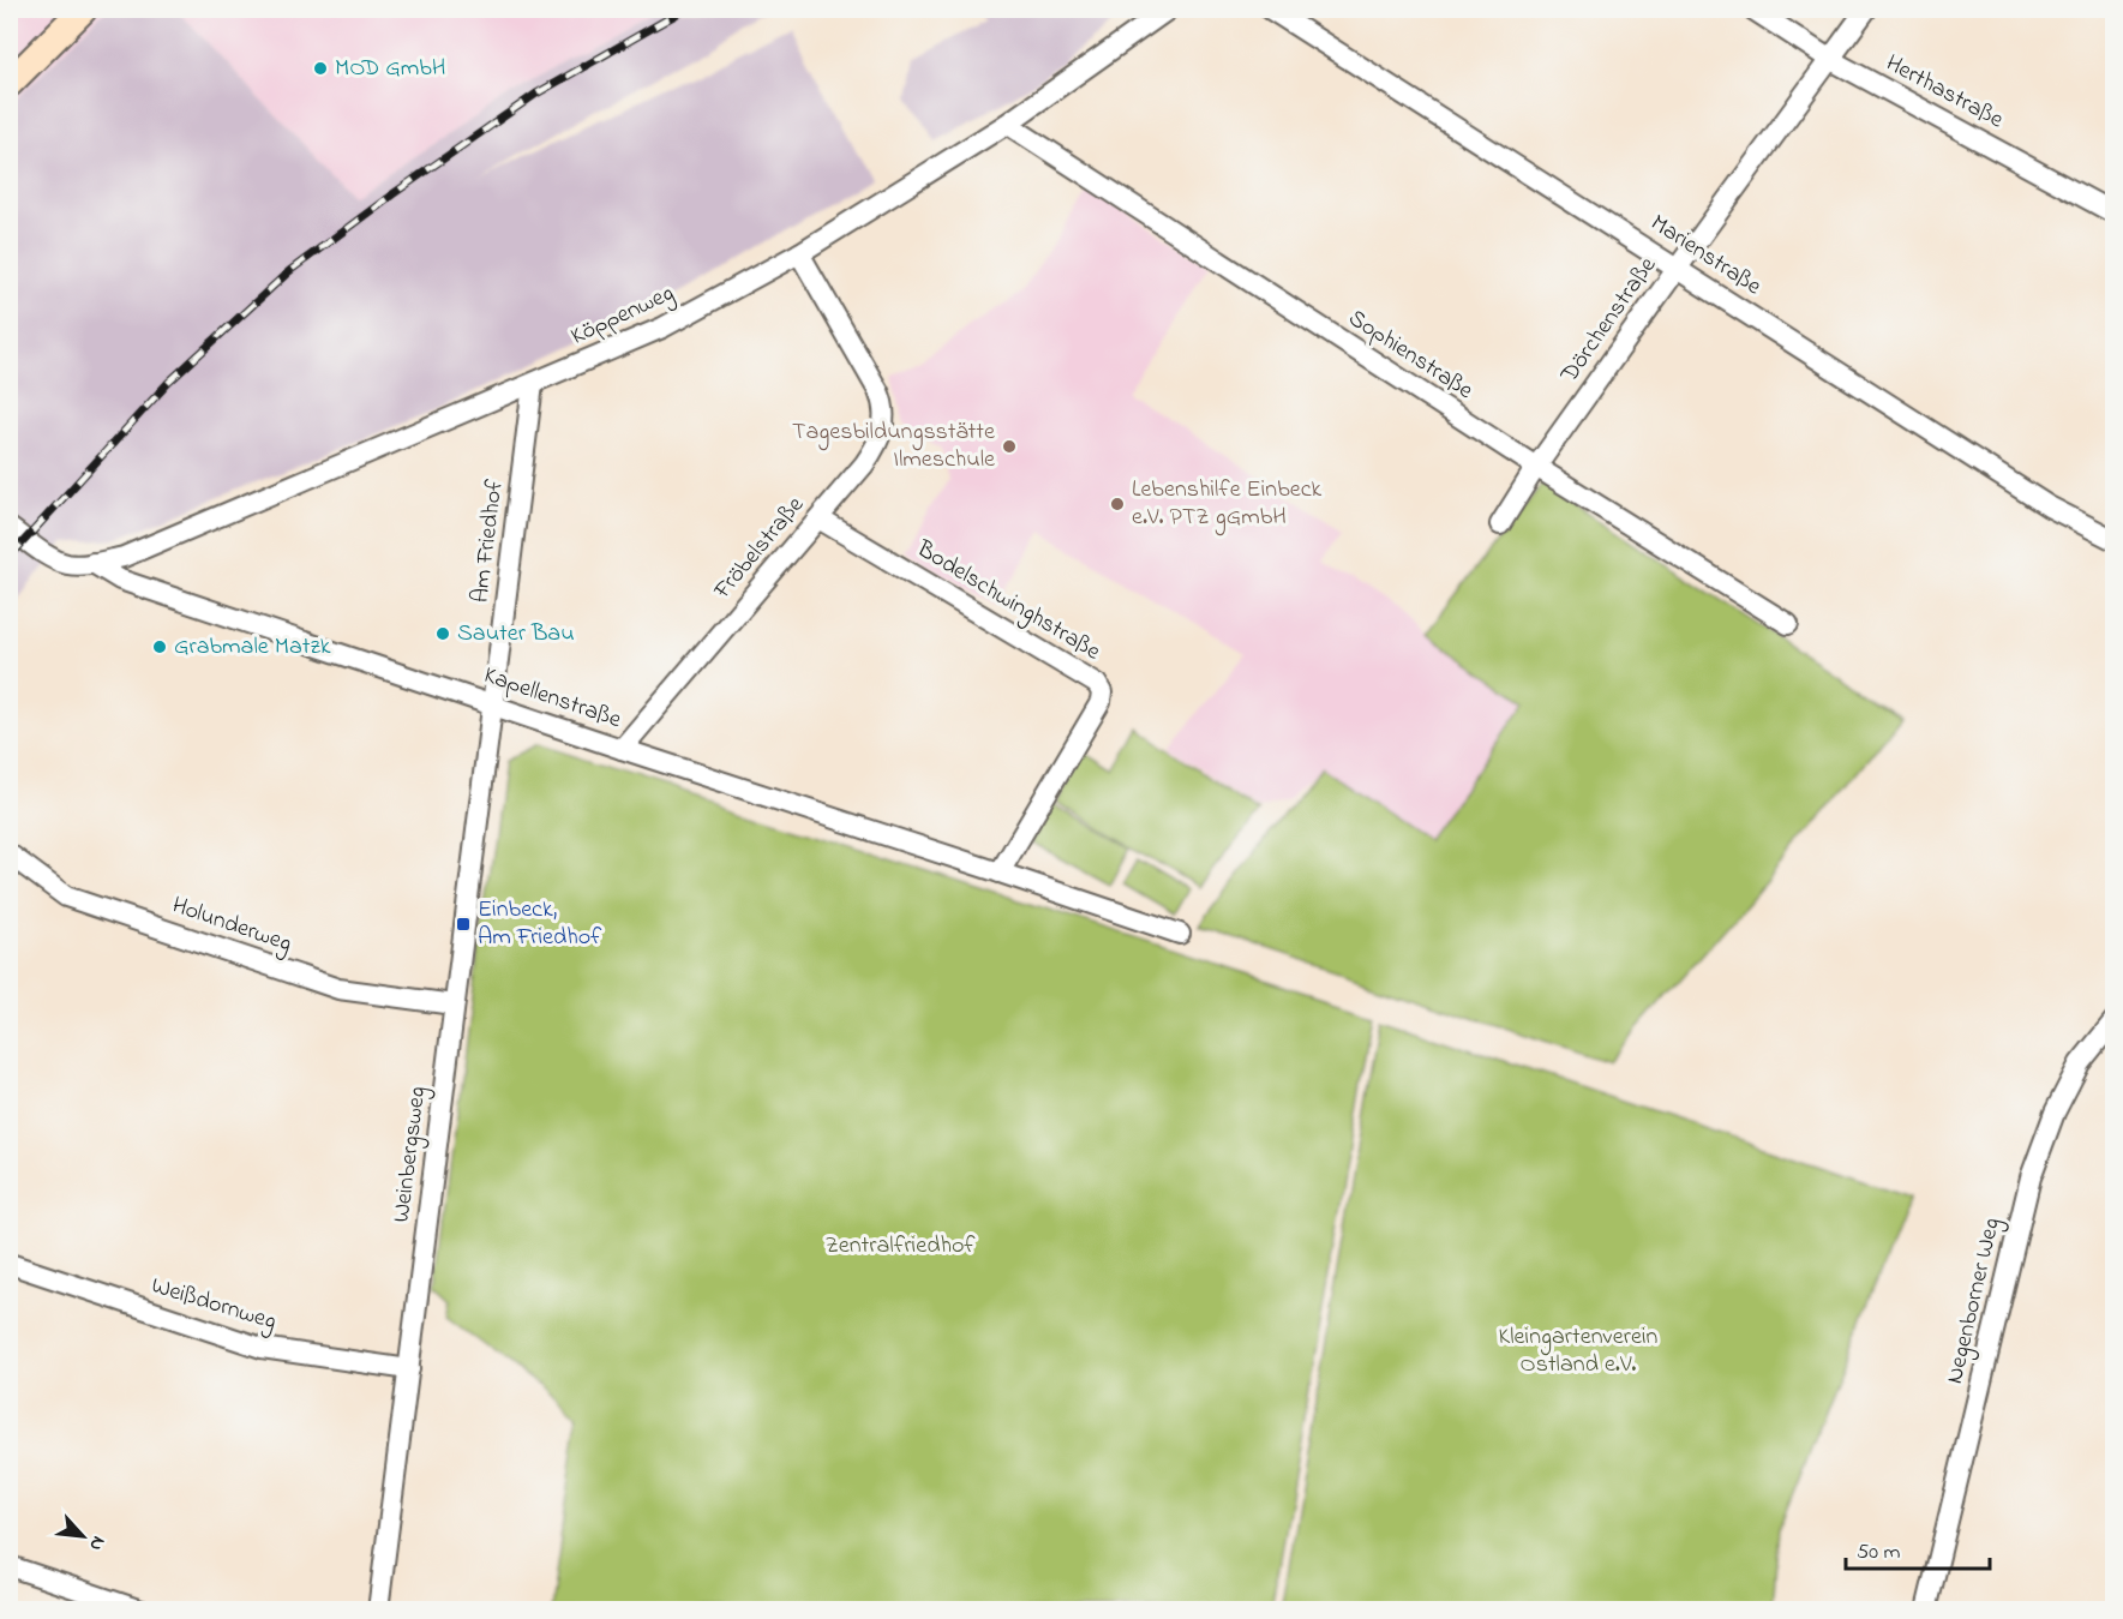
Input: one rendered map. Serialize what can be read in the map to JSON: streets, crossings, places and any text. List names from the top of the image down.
{
  "streets": {
    "street": [
      "Herthastraße",
      "Marienstraße",
      "Köppenweg",
      "Dörchenstraße",
      "Sophienstraße",
      "Am Friedhof",
      "Fröbelstraße",
      "Bodelschwinghstraße",
      "Kapellenstraße",
      "Holunderweg",
      "Weinbergsweg",
      "Negenborner Weg",
      "Weißdornweg"
    ]
  },
  "crossings": [
    ["Herthastraße", "Dörchenstraße"],
    ["Marienstraße", "Dörchenstraße"],
    ["Köppenweg", "Sophienstraße"],
    ["Köppenweg", "Am Friedhof"],
    ["Köppenweg", "Fröbelstraße"],
    ["Köppenweg", "Kapellenstraße"],
    ["Dörchenstraße", "Sophienstraße"],
    ["Am Friedhof", "Kapellenstraße"],
    ["Am Friedhof", "Weinbergsweg"],
    ["Fröbelstraße", "Bodelschwinghstraße"],
    ["Fröbelstraße", "Kapellenstraße"],
    ["Bodelschwinghstraße", "Kapellenstraße"],
    ["Kapellenstraße", "Weinbergsweg"],
    ["Holunderweg", "Weinbergsweg"],
    ["Weinbergsweg", "Weißdornweg"]
  ],
  "parks": ["Zentralfriedhof", "Kleingartenverein Ostland e.V."],
  "places": {
    "other": [
      "MOD GmbH",
      "Tagesbildungsstätte Ilmeschule",
      "Lebenshilfe Einbeck e.V. PTZ gGmbH",
      "Sauter Bau",
      "Grabmale Matzk"
    ],
    "transit": ["Einbeck, Am Friedhof"]
  },
  "scale_bar": "50 m",
  "north": "bottom right"
}
